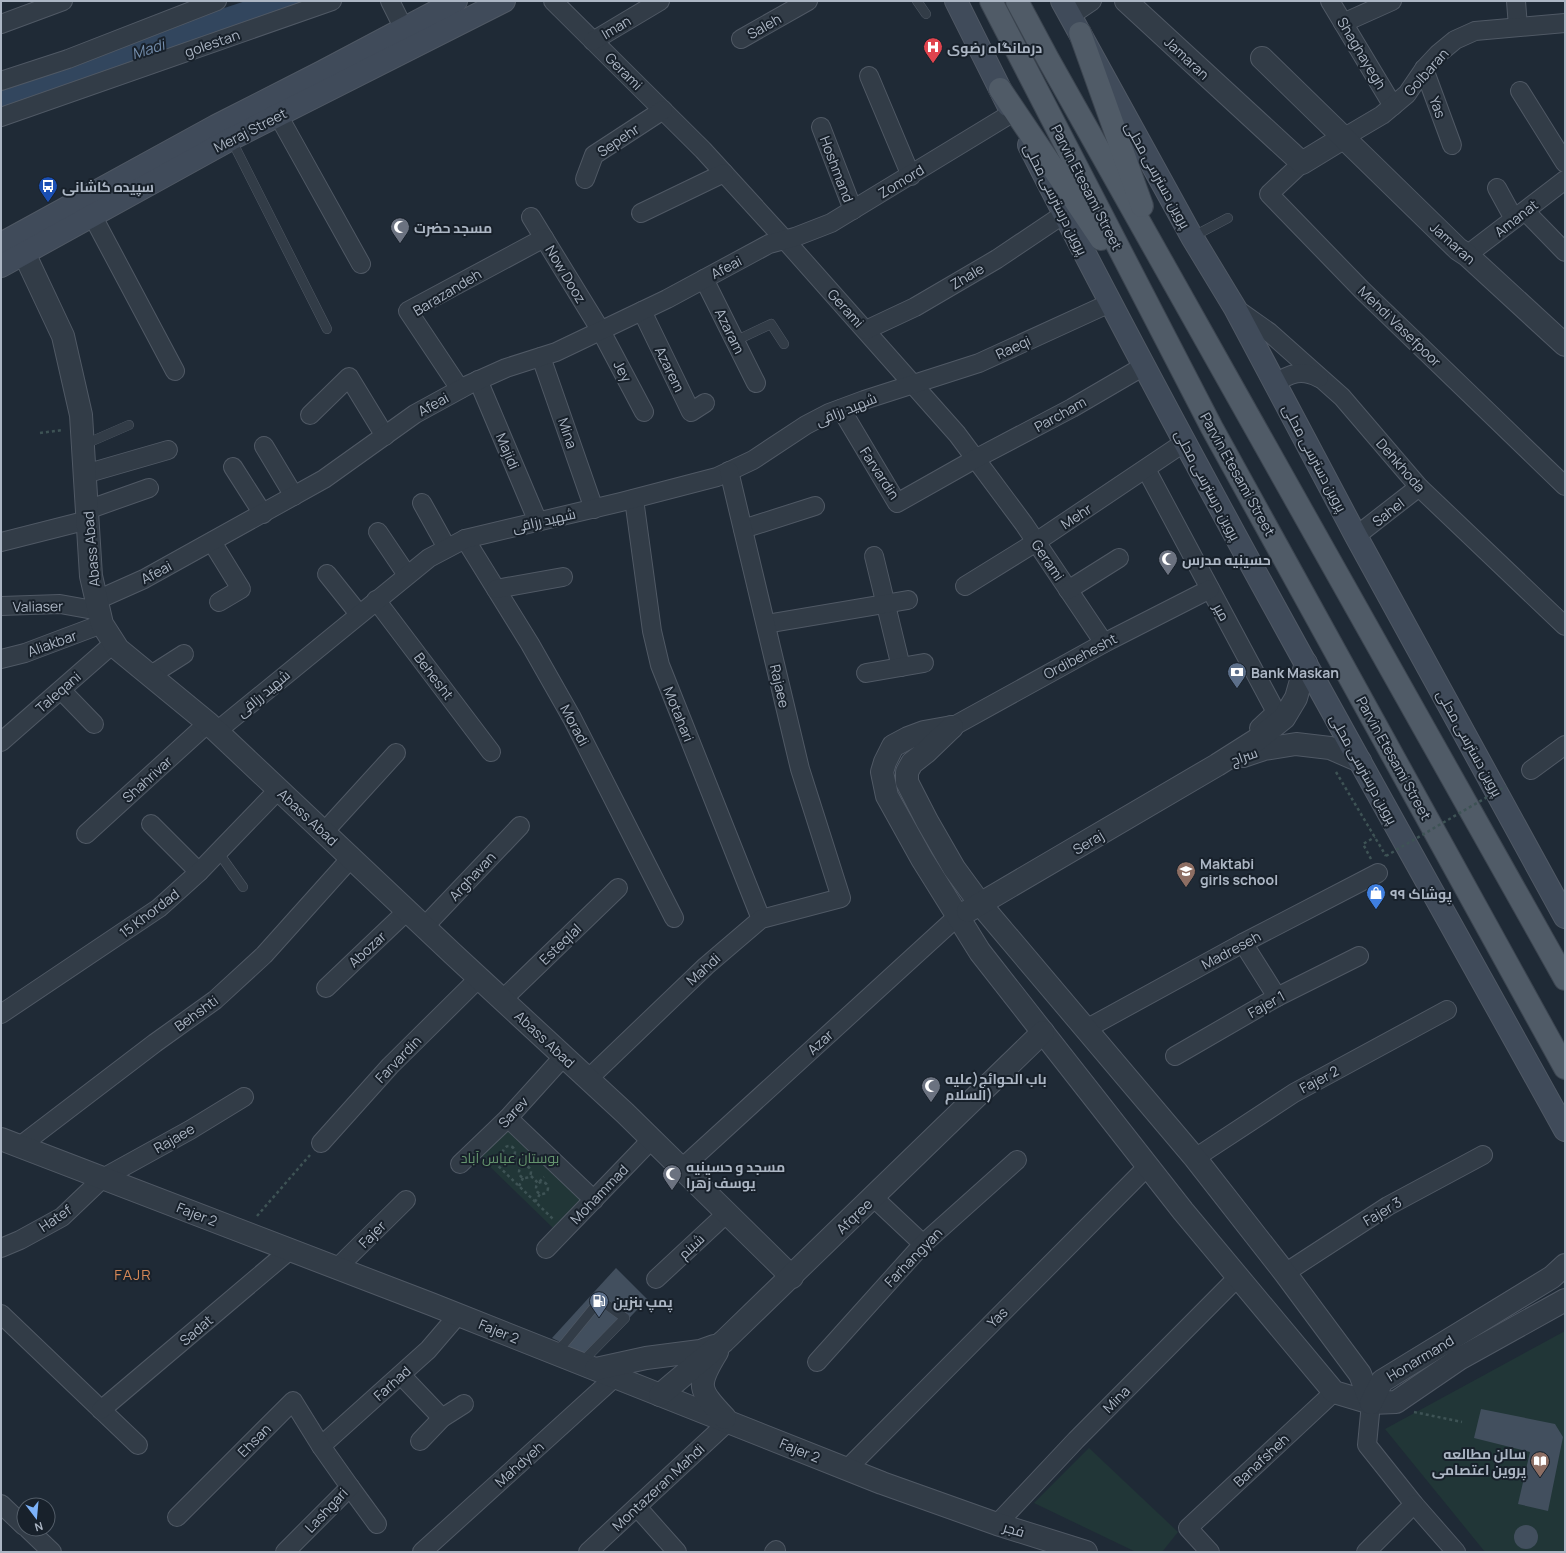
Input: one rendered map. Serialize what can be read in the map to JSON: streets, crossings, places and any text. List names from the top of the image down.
{
  "streets": {
    "main road": [
      "Meraj Street",
      "پروین دسترسی محلی",
      "Parvin Etesami Street",
      "پروین درسترسی محلی"
    ],
    "street": [
      "Saleh",
      "Iman",
      "golestan",
      "Shaghayegh",
      "Jamaran",
      "Gerami",
      "Golbaran",
      "Yas",
      "Sepehr",
      "Hoshmand",
      "Zomord",
      "Amanat",
      "Afeai",
      "Now Dooz",
      "Zhale",
      "Barazandeh",
      "Mehdi Vasefpoor",
      "Azaram",
      "Raeqi",
      "Azarem",
      "Jey",
      "شهید رزاقی",
      "Parcham",
      "Mina",
      "Majidi",
      "Dehkhoda",
      "Farvardin",
      "Sahel",
      "Mehr",
      "Abass Abad",
      "Valiaser",
      "میر",
      "Aliakbar",
      "Ordibehesht",
      "Behesht",
      "Rajaee",
      "Taleqani",
      "Motahari",
      "Moradi",
      "سراج",
      "Shahrivar",
      "Seraj",
      "Arghavan",
      "15 Khordad",
      "Esteqlal",
      "Abozar",
      "Madreseh",
      "Mahdi",
      "Fajer 1",
      "Behshti",
      "Azar",
      "Fajer 2",
      "Sarev",
      "Mohammad",
      "Fajer 3",
      "Afqree",
      "Hatef",
      "Fajer",
      "شبنم",
      "Farhangyan",
      "Sadat",
      "Honarmand",
      "Farhad",
      "Ehsan",
      "Banafsheh",
      "Mahdyeh",
      "Montazeran Mahdi",
      "Lashgari",
      "فجر"
    ]
  },
  "crossings": [
    ["Iman", "Gerami"],
    ["Shaghayegh", "Golbaran"],
    ["Jamaran", "Golbaran"],
    ["Jamaran", "Amanat"],
    ["Jamaran", "Mehdi Vasefpoor"],
    ["Gerami", "Sepehr"],
    ["Gerami", "Zomord"],
    ["Gerami", "Afeai"],
    ["Gerami", "Zhale"],
    ["Gerami", "Raeqi"],
    ["Gerami", "شهید رزاقی"],
    ["Gerami", "Parcham"],
    ["Gerami", "Farvardin"],
    ["Gerami", "Mehr"],
    ["Gerami", "Ordibehesht"],
    ["Golbaran", "Yas"],
    ["Yas", "Fajer 2"],
    ["Meraj Street", "Abass Abad"],
    ["Hoshmand", "Zomord"],
    ["پروین دسترسی محلی", "Dehkhoda"],
    ["پروین دسترسی محلی", "Sahel"],
    ["Zomord", "پروین درسترسی محلی"],
    ["Zomord", "Afeai"],
    ["پروین درسترسی محلی", "Zhale"],
    ["پروین درسترسی محلی", "Raeqi"],
    ["پروین درسترسی محلی", "Parcham"],
    ["پروین درسترسی محلی", "Mehr"],
    ["پروین درسترسی محلی", "سراج"],
    ["Afeai", "Now Dooz"],
    ["Afeai", "Barazandeh"],
    ["Afeai", "Azaram"],
    ["Afeai", "Azarem"],
    ["Afeai", "Jey"],
    ["Afeai", "Mina"],
    ["Afeai", "Majidi"],
    ["Afeai", "Abass Abad"],
    ["Afeai", "Valiaser"],
    ["Afeai", "Aliakbar"],
    ["Now Dooz", "Barazandeh"],
    ["Now Dooz", "Jey"],
    ["Raeqi", "شهید رزاقی"],
    ["شهید رزاقی", "Mina"],
    ["شهید رزاقی", "Majidi"],
    ["شهید رزاقی", "Farvardin"],
    ["شهید رزاقی", "Abass Abad"],
    ["شهید رزاقی", "Behesht"],
    ["شهید رزاقی", "Rajaee"],
    ["شهید رزاقی", "Motahari"],
    ["شهید رزاقی", "Moradi"],
    ["شهید رزاقی", "Shahrivar"],
    ["Parcham", "Farvardin"],
    ["Mina", "Fajer 2"],
    ["Mina", "فجر"],
    ["Dehkhoda", "Sahel"],
    ["Farvardin", "Abass Abad"],
    ["Mehr", "میر"],
    ["Abass Abad", "Valiaser"],
    ["Abass Abad", "Aliakbar"],
    ["Abass Abad", "Taleqani"],
    ["Abass Abad", "Shahrivar"],
    ["Abass Abad", "Arghavan"],
    ["Abass Abad", "15 Khordad"],
    ["Abass Abad", "Esteqlal"],
    ["Abass Abad", "Abozar"],
    ["Abass Abad", "Mahdi"],
    ["Abass Abad", "Behshti"],
    ["Abass Abad", "Azar"],
    ["Abass Abad", "Sarev"],
    ["Abass Abad", "Mohammad"],
    ["Abass Abad", "Afqree"],
    ["Abass Abad", "شبنم"],
    ["Valiaser", "Aliakbar"],
    ["میر", "Ordibehesht"],
    ["میر", "سراج"],
    ["Rajaee", "Mahdi"],
    ["Rajaee", "Fajer 2"],
    ["Rajaee", "Hatef"],
    ["Motahari", "Mahdi"],
    ["سراج", "Seraj"],
    ["Seraj", "Azar"],
    ["Behshti", "Fajer 2"],
    ["Fajer 2", "Afqree"],
    ["Fajer 2", "Hatef"],
    ["Fajer 2", "Fajer"],
    ["Fajer 2", "Sadat"],
    ["Fajer 2", "Farhad"],
    ["Fajer 2", "Mahdyeh"],
    ["Fajer 2", "Montazeran Mahdi"],
    ["Fajer 2", "فجر"],
    ["Farhad", "Ehsan"],
    ["Farhad", "Lashgari"],
    ["Ehsan", "Lashgari"]
  ],
  "districts": ["FAJR"],
  "water": ["Madi"],
  "parks": ["بوستان عباس آباد"],
  "places": {
    "hospital": ["درمانگاه رضوی"],
    "bus stop": ["سپیده کاشانی"],
    "mosque": [
      "مسجد حضرت",
      "حسینیه مدرس",
      "باب الحوائج(علیه السلام)",
      "مسجد و حسینیه یوسف زهرا"
    ],
    "bank": ["Bank Maskan"],
    "school or university": ["Maktabi girls school"],
    "shop": ["پوشاک ۹۹"],
    "fuel station": ["پمپ بنزین"],
    "library": ["سالن مطالعه پروین اعتصامی"]
  },
  "north": "bottom"
}
